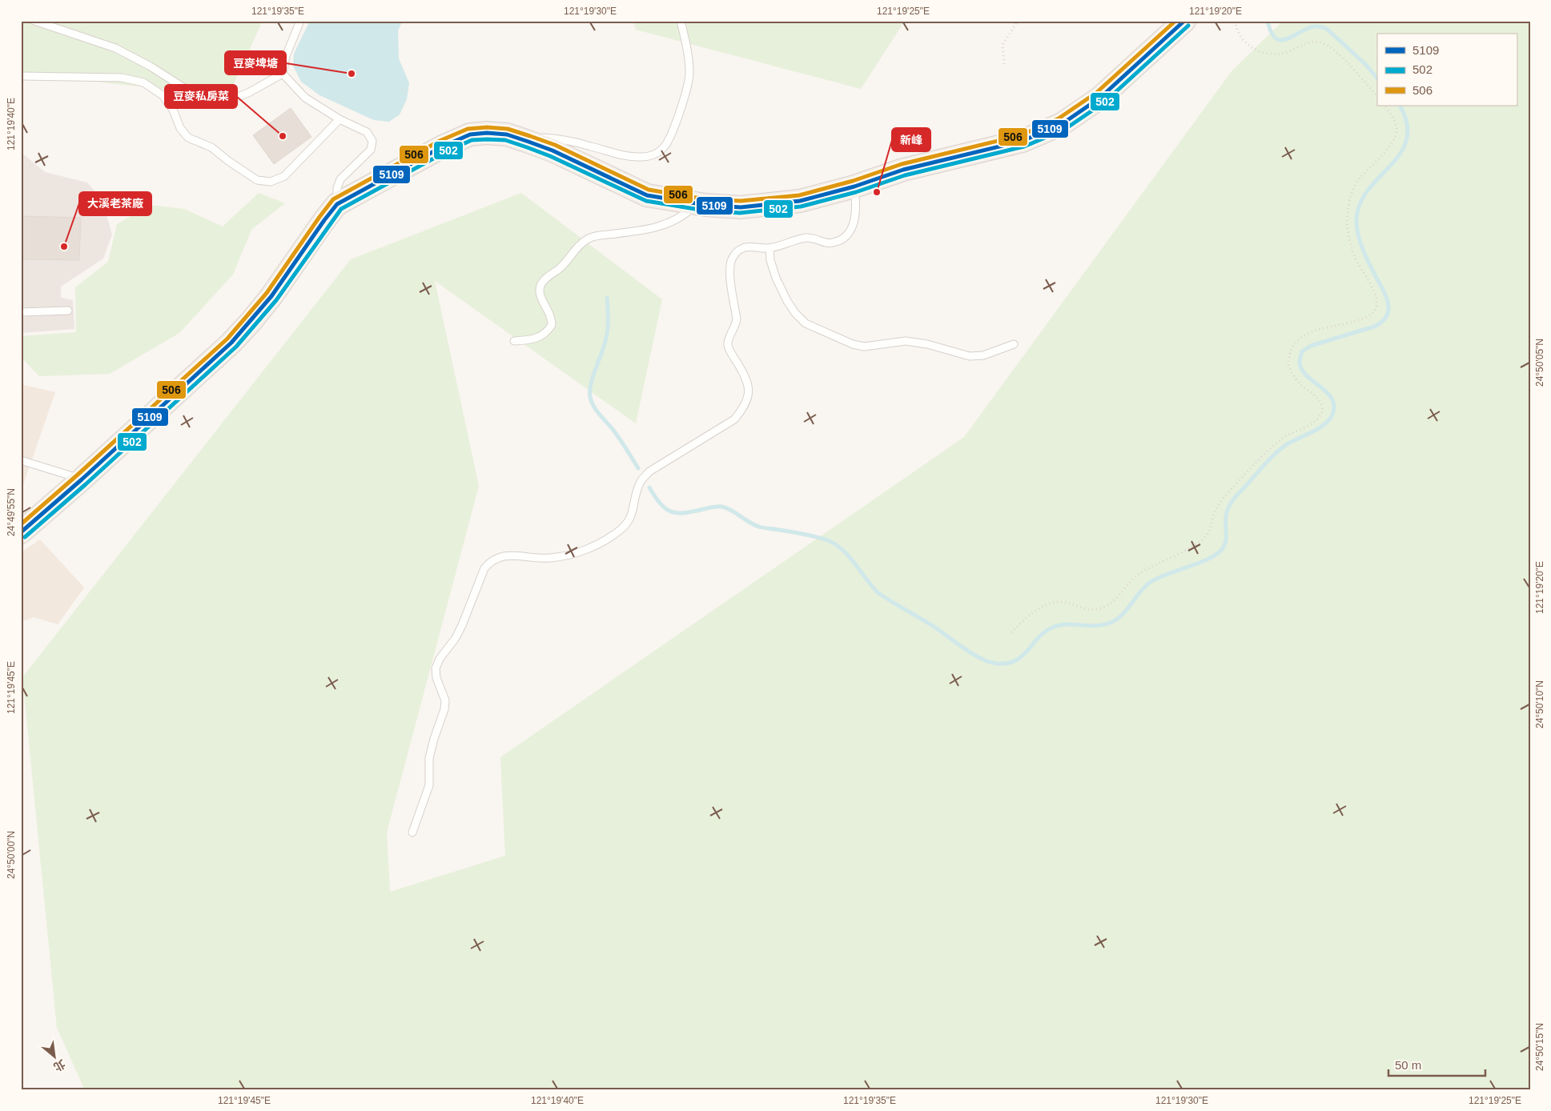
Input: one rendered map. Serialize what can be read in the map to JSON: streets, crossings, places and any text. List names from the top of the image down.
{
  "places": [
    "豆麥埤塘",
    "豆麥私房菜",
    "新峰",
    "大溪老茶廠"
  ],
  "lines": ["transit line 5109", "transit line 506", "transit line 502"],
  "legend": ["5109", "502", "506"],
  "scale_bar": "50 m",
  "north": "bottom right",
  "coordinates": [
    "121°19'35\"E",
    "121°19'30\"E",
    "121°19'25\"E",
    "121°19'20\"E",
    "121°19'40\"E",
    "24°50'05\"N",
    "24°49'55\"N",
    "121°19'45\"E",
    "24°50'10\"N",
    "24°50'00\"N",
    "24°50'15\"N"
  ]
}
